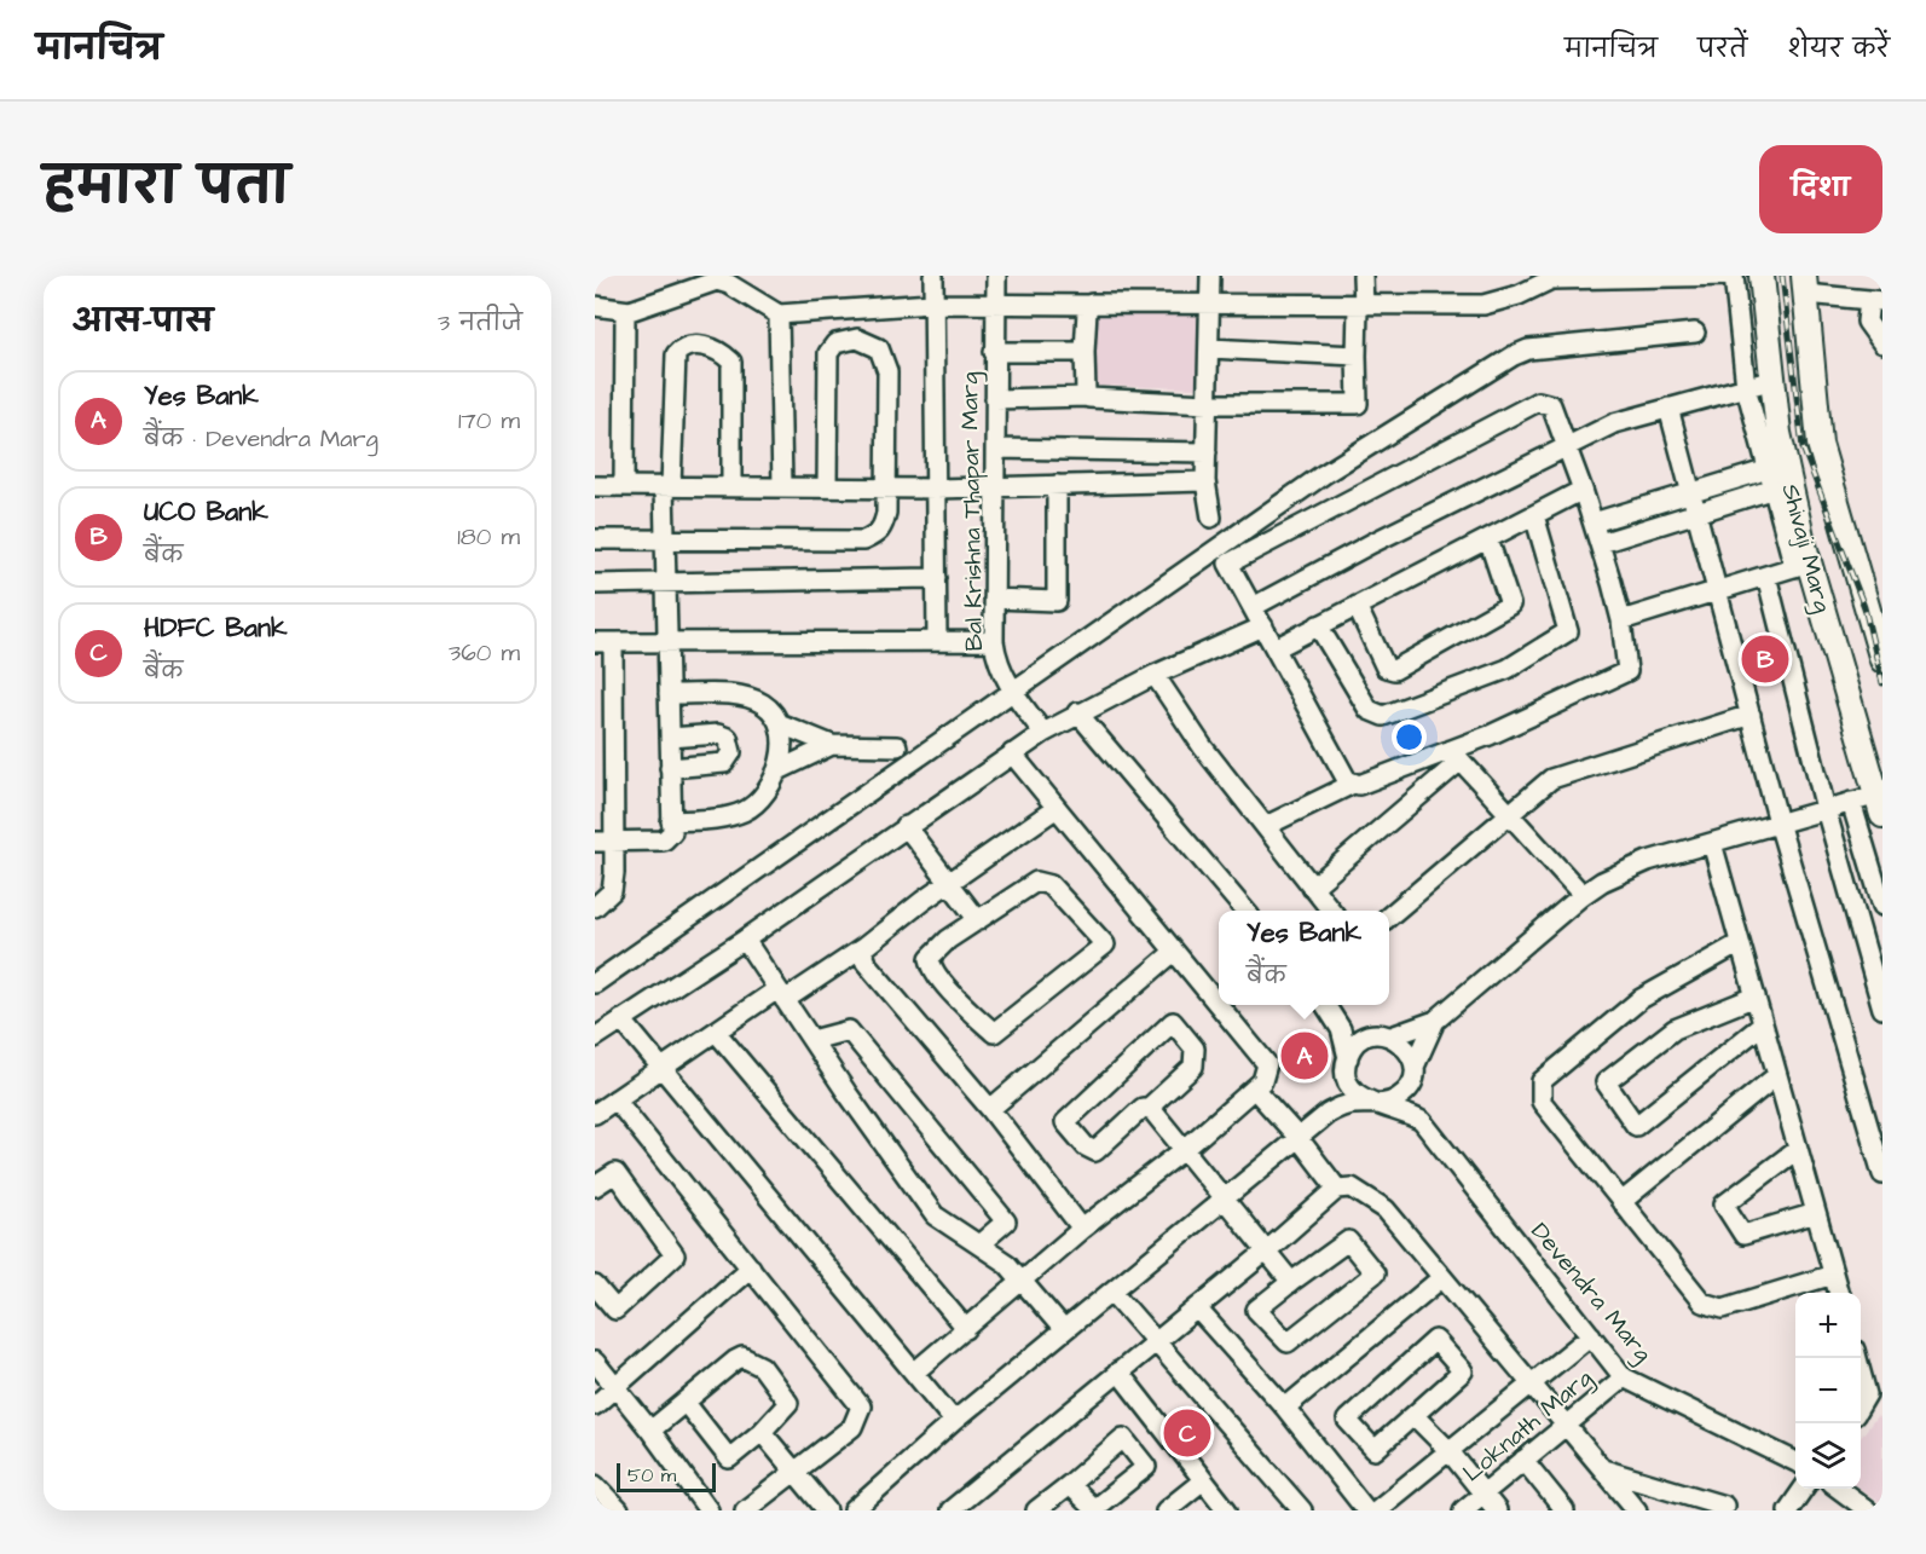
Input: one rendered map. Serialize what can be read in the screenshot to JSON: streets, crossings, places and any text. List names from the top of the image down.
{
  "streets": {
    "main road": ["Shivaji Marg"],
    "street": ["Bal Krishna Thapar Marg", "Devendra Marg", "Loknath Marg"]
  },
  "crossings": [
    ["Devendra Marg", "Loknath Marg"]
  ],
  "scale_bar": "50 m",
  "page": {
    "header": "मानचित्र",
    "nav": ["मानचित्र", "परतें", "शेयर करें"],
    "title": "हमारा पता",
    "buttons": "दिशा",
    "heading": ["आस-पास", "3 नतीजे"],
    "list": [
      {
        "mark": "A",
        "name": "Yes Bank",
        "note": "बैंक · Devendra Marg",
        "value": "170 m"
      },
      {
        "mark": "B",
        "name": "UCO Bank",
        "note": "बैंक",
        "value": "180 m"
      },
      {
        "mark": "C",
        "name": "HDFC Bank",
        "note": "बैंक",
        "value": "360 m"
      }
    ],
    "pins": ["B", "A", "C"],
    "popup": ["Yes Bank", "बैंक"],
    "map_buttons": ["+", "−"],
    "scale": "50 m"
  }
}
